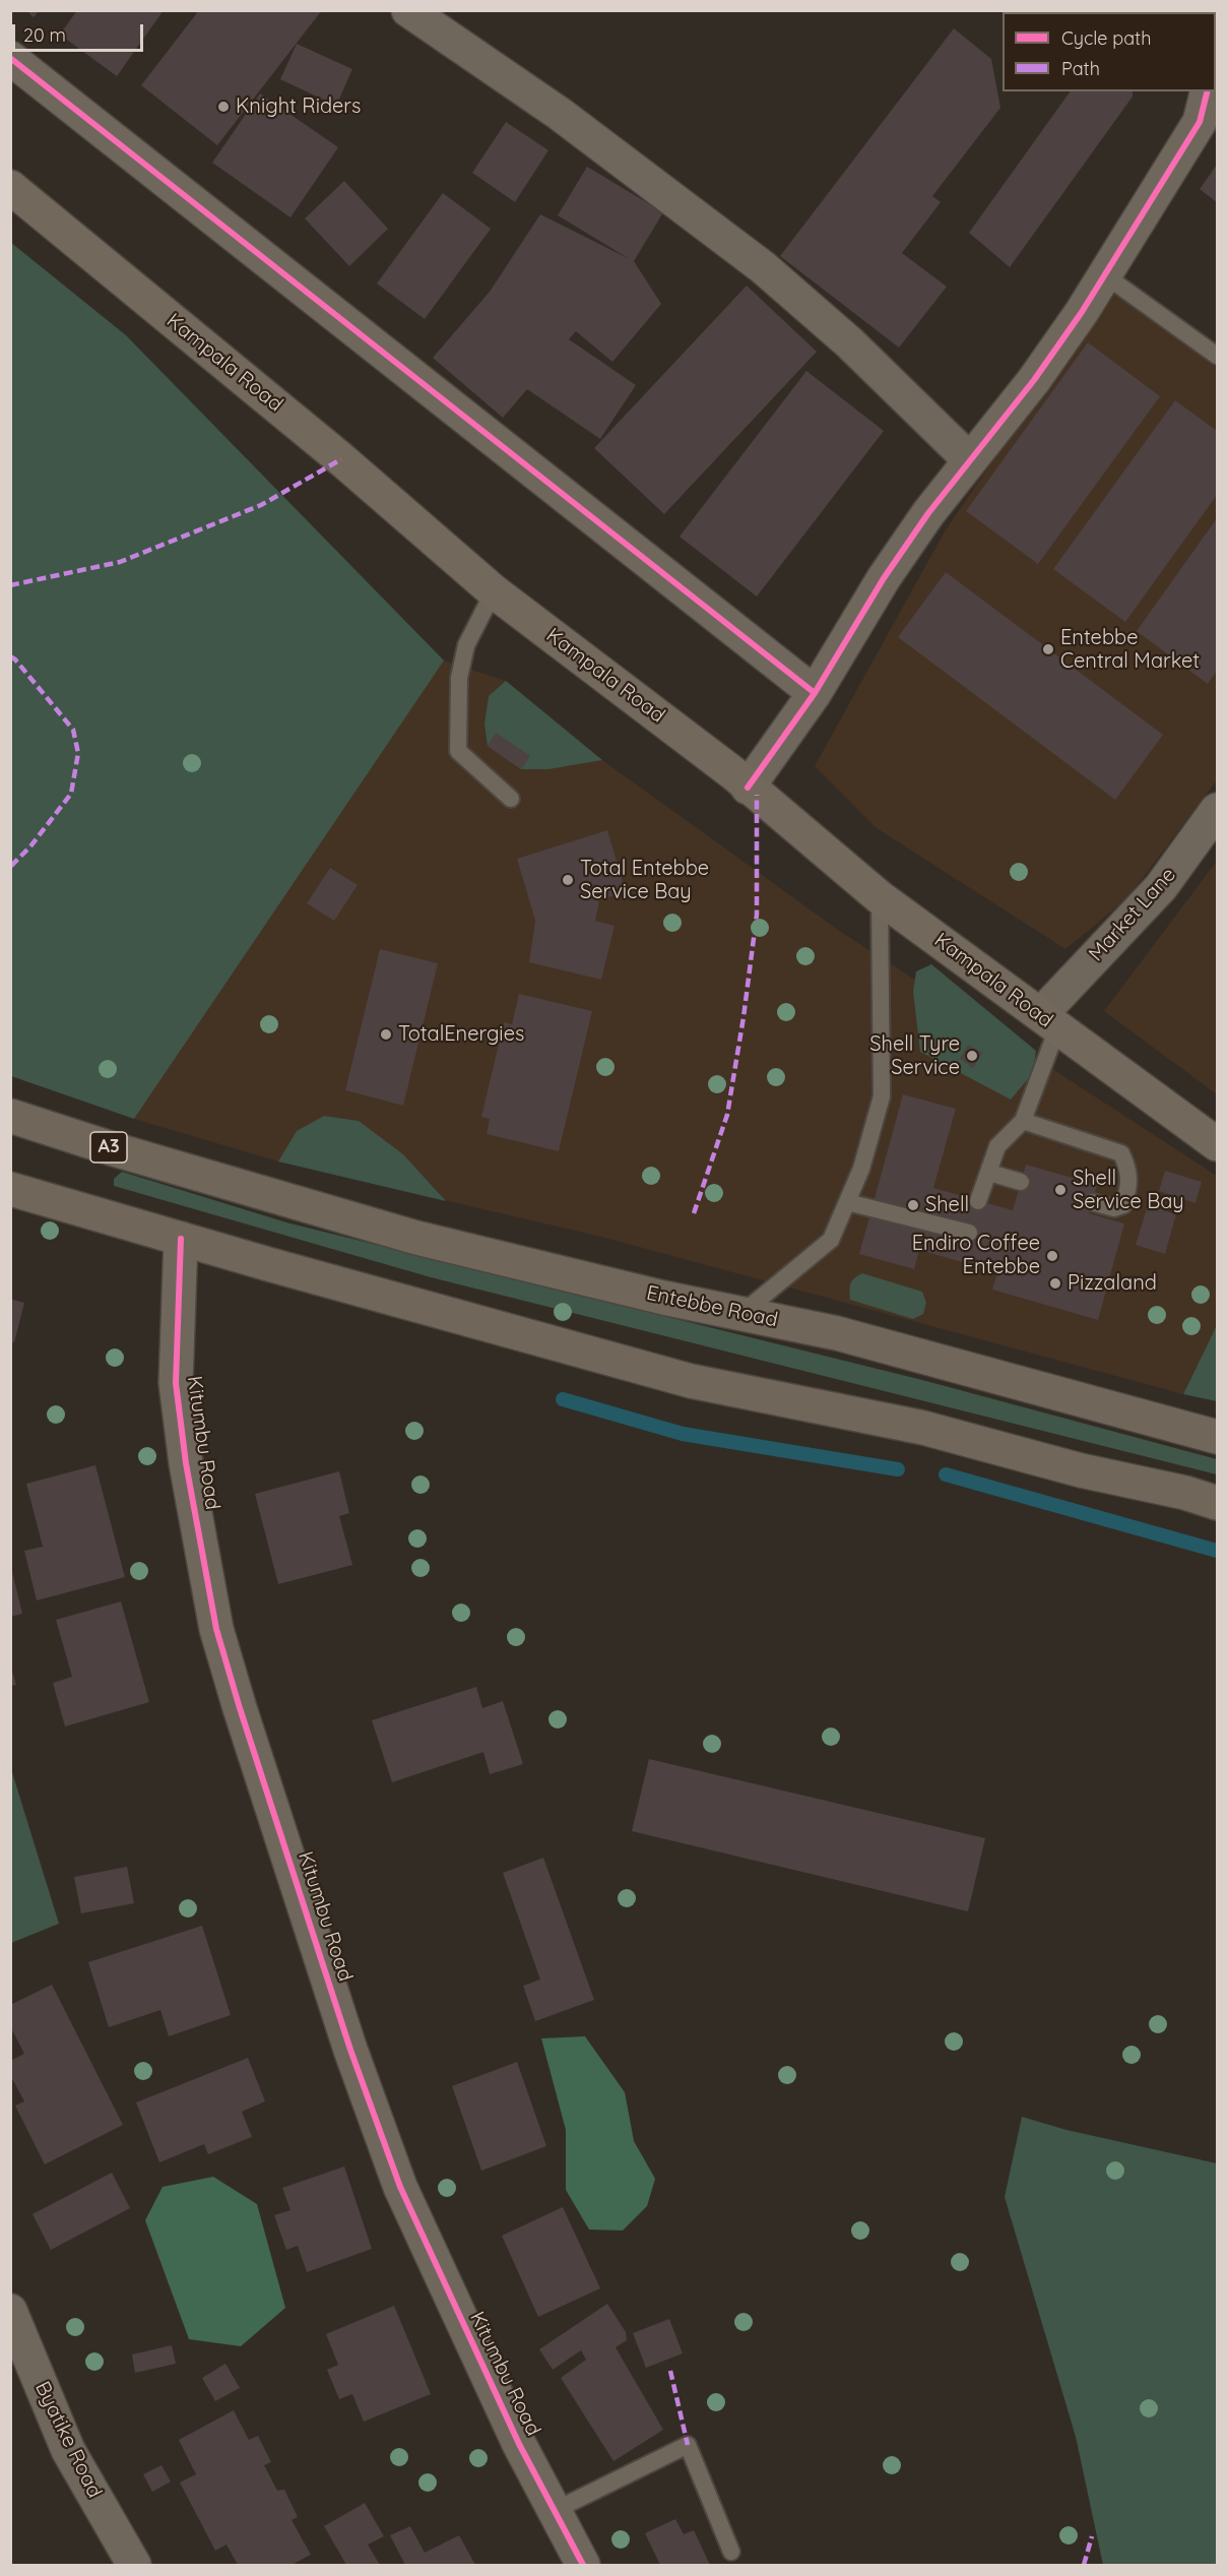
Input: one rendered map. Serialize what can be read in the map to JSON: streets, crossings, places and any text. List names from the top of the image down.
{
  "streets": {
    "highway": ["A3", "Entebbe Road"],
    "main road": ["Kampala Road"],
    "street": ["Market Lane", "Kitumbu Road", "Byatike Road"]
  },
  "crossings": [
    ["Kampala Road", "Market Lane"]
  ],
  "places": [
    "Knight Riders",
    "Entebbe Central Market",
    "Total Entebbe Service Bay",
    "TotalEnergies",
    "Shell Tyre Service",
    "Shell Service Bay",
    "Shell",
    "Endiro Coffee Entebbe",
    "Pizzaland"
  ],
  "legend": ["Cycle path", "Path"],
  "scale_bar": "20 m"
}
